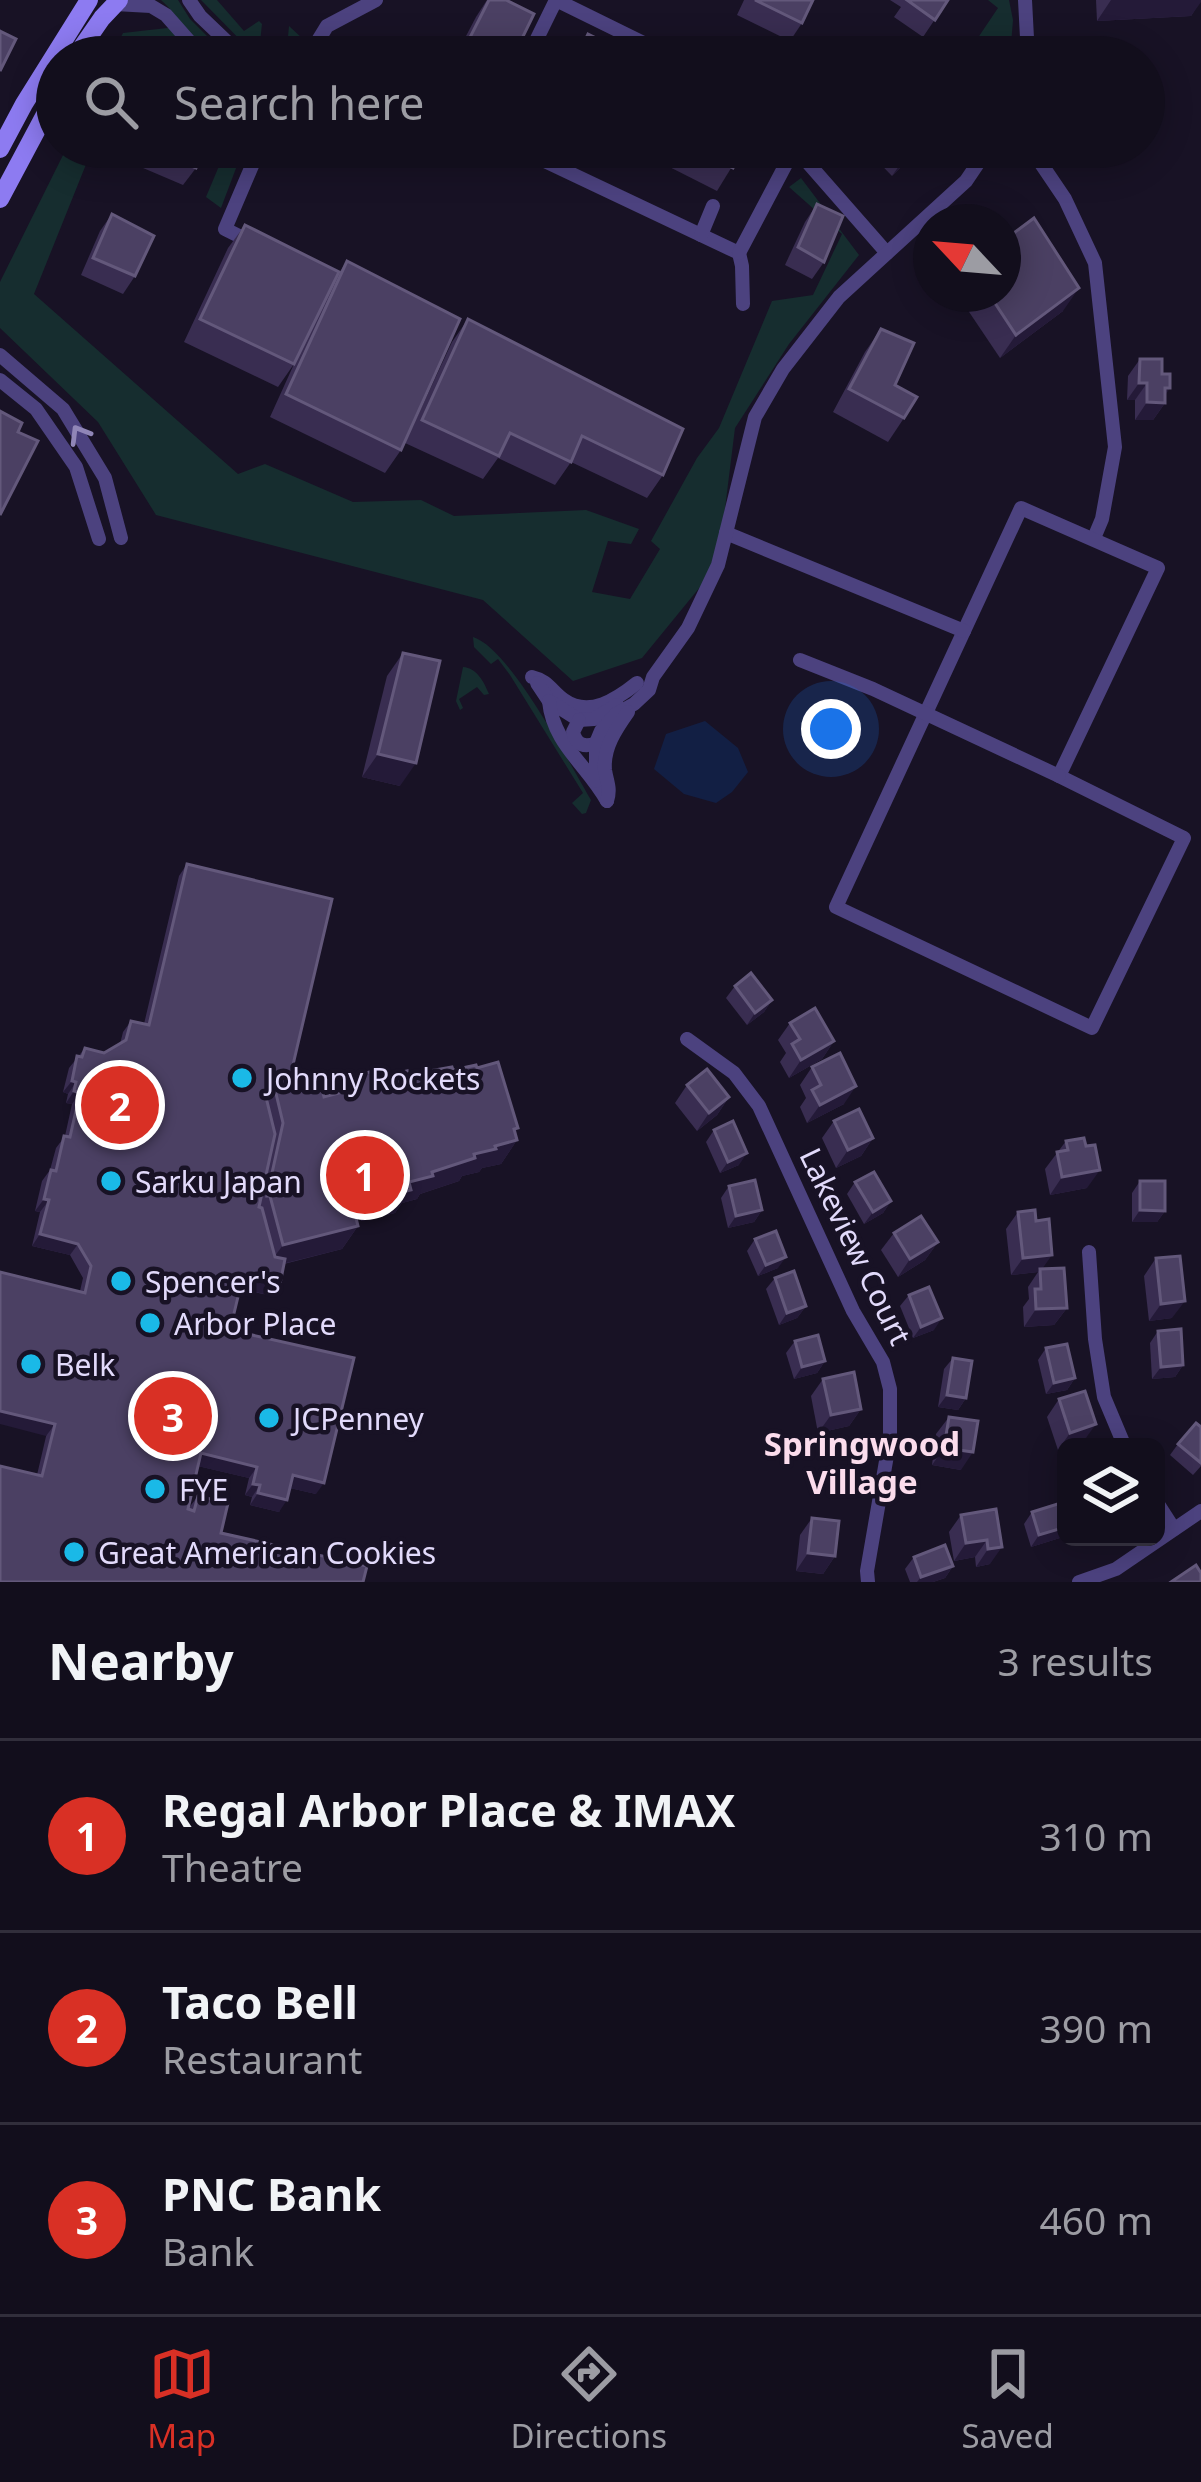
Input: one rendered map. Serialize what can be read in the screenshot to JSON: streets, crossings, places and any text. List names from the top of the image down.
{
  "streets": {
    "street": ["Lakeview Court"]
  },
  "districts": ["Springwood Village"],
  "places": [
    "Johnny Rockets",
    "Sarku Japan",
    "Spencer's",
    "Arbor Place",
    "Belk",
    "JCPenney",
    "FYE",
    "Great American Cookies"
  ],
  "north": "top left",
  "page": {
    "search": "Search here",
    "pins": ["2", "1", "3"],
    "heading": ["Nearby", "3 results"],
    "list": [
      {
        "mark": "1",
        "name": "Regal Arbor Place & IMAX",
        "note": "Theatre",
        "value": "310 m"
      },
      {
        "mark": "2",
        "name": "Taco Bell",
        "note": "Restaurant",
        "value": "390 m"
      },
      {
        "mark": "3",
        "name": "PNC Bank",
        "note": "Bank",
        "value": "460 m"
      }
    ],
    "nav": ["Map", "Directions", "Saved"]
  }
}
